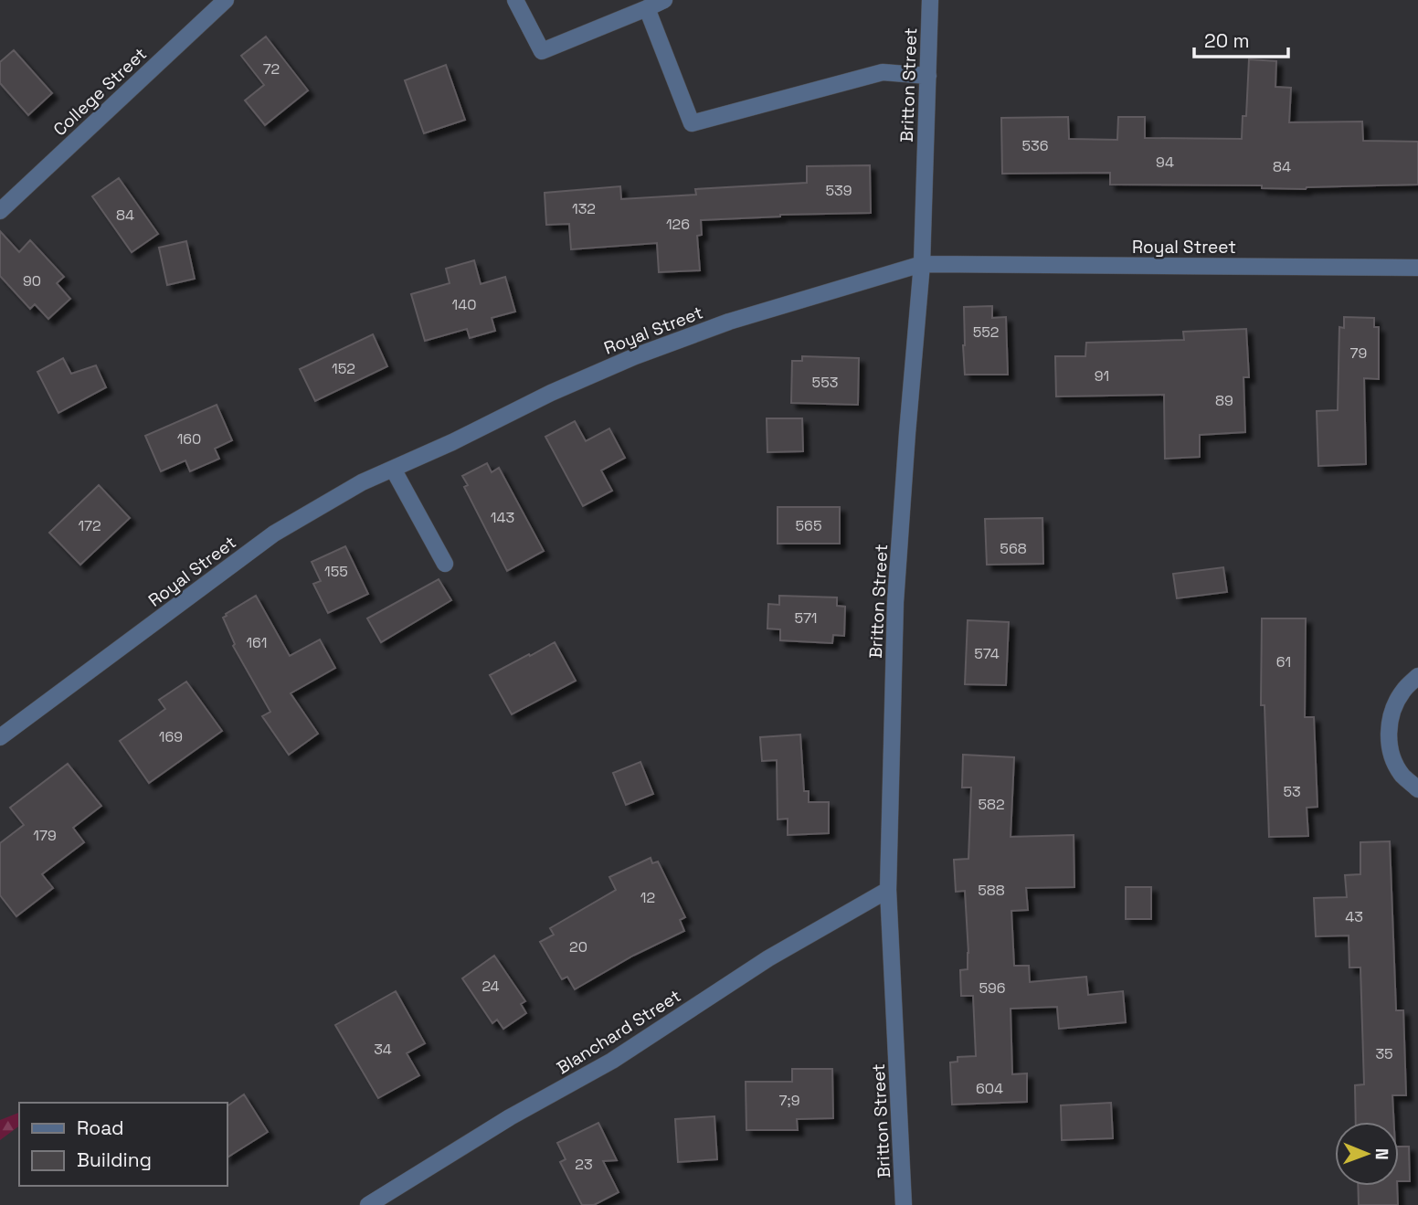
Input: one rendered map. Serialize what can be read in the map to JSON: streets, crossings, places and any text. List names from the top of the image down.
{
  "streets": {
    "street": [
      "Britton Street",
      "College Street",
      "Royal Street",
      "Blanchard Street"
    ]
  },
  "crossings": [
    ["Britton Street", "Royal Street"],
    ["Britton Street", "Blanchard Street"]
  ],
  "house_numbers": [
    "72",
    "536",
    "94",
    "84",
    "539",
    "132",
    "84",
    "126",
    "90",
    "140",
    "552",
    "79",
    "152",
    "91",
    "553",
    "89",
    "160",
    "143",
    "172",
    "565",
    "568",
    "155",
    "571",
    "161",
    "574",
    "61",
    "169",
    "53",
    "582",
    "179",
    "588",
    "12",
    "43",
    "20",
    "24",
    "596",
    "34",
    "35",
    "604",
    "7;9",
    "23"
  ],
  "legend": ["Road", "Building"],
  "scale_bar": "20 m",
  "north": "right"
}
